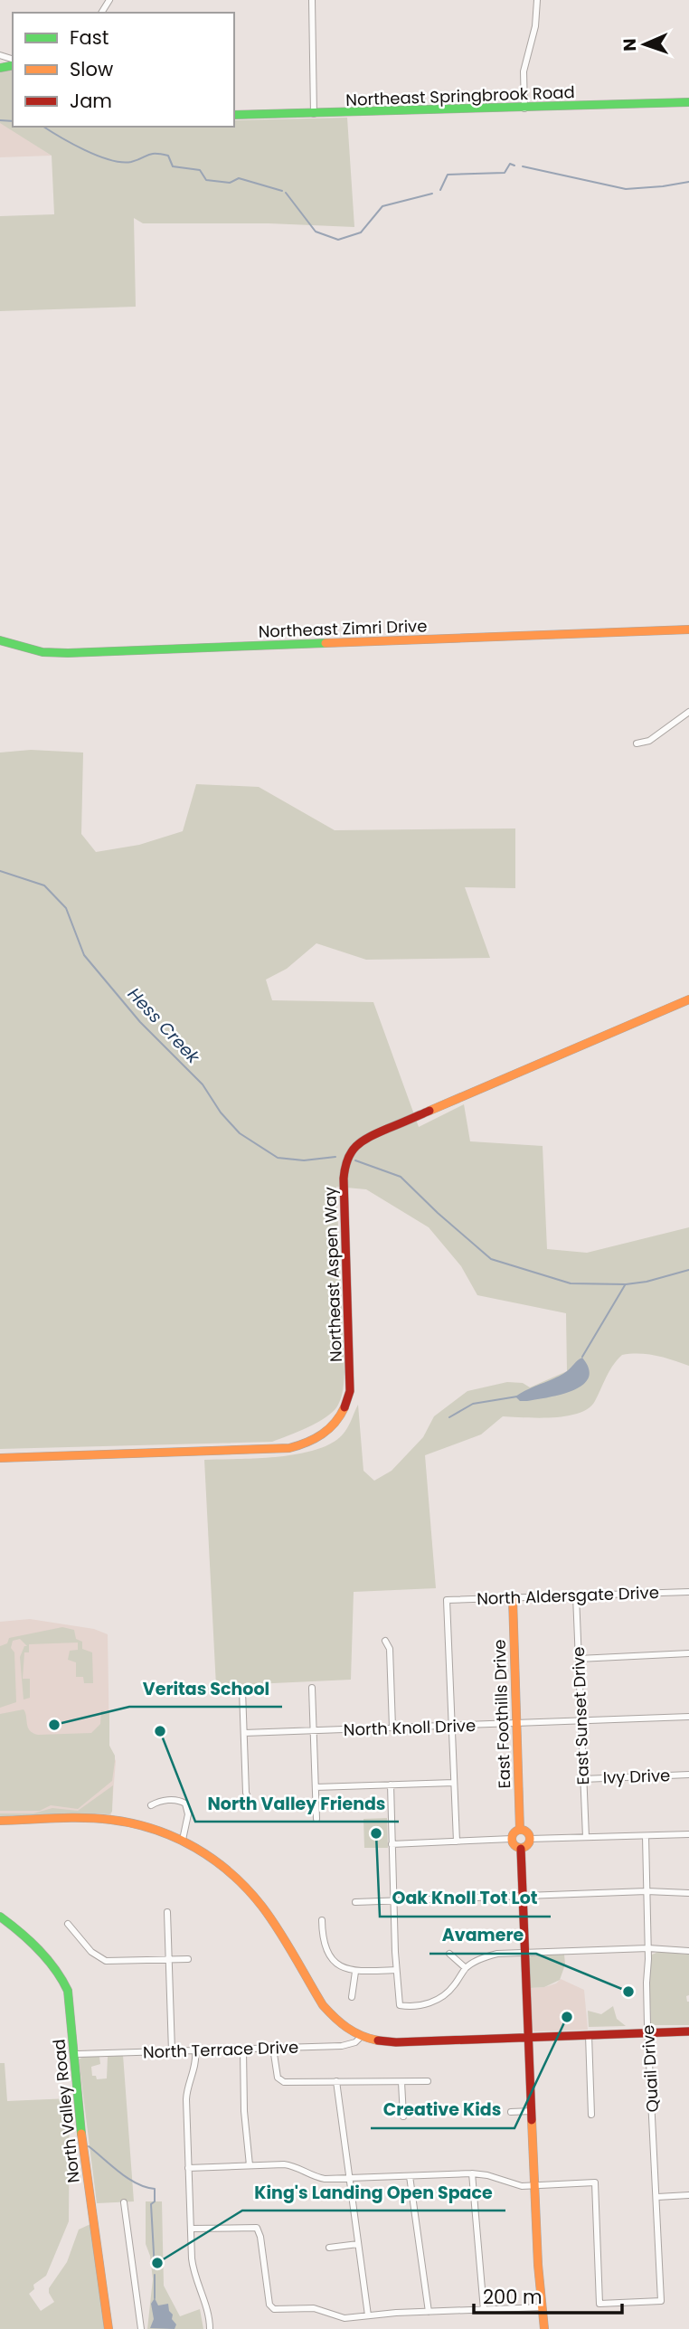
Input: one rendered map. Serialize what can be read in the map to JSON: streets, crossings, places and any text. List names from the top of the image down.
{
  "streets": {
    "street": [
      "Northeast Springbrook Road",
      "Northeast Zimri Drive",
      "Northeast Aspen Way",
      "North Aldersgate Drive",
      "East Foothills Drive",
      "East Sunset Drive",
      "North Knoll Drive",
      "Ivy Drive",
      "North Terrace Drive",
      "Quail Drive",
      "North Valley Road"
    ]
  },
  "crossings": [
    ["North Aldersgate Drive", "East Foothills Drive"],
    ["North Aldersgate Drive", "East Sunset Drive"],
    ["North Aldersgate Drive", "North Knoll Drive"],
    ["East Foothills Drive", "North Knoll Drive"],
    ["East Sunset Drive", "North Knoll Drive"],
    ["East Sunset Drive", "Ivy Drive"]
  ],
  "water": ["Hess Creek"],
  "places": [
    "Veritas School",
    "North Valley Friends",
    "Oak Knoll Tot Lot",
    "Avamere",
    "Creative Kids",
    "King's Landing Open Space"
  ],
  "legend": ["Fast", "Slow", "Jam"],
  "scale_bar": "200 m",
  "north": "left"
}
